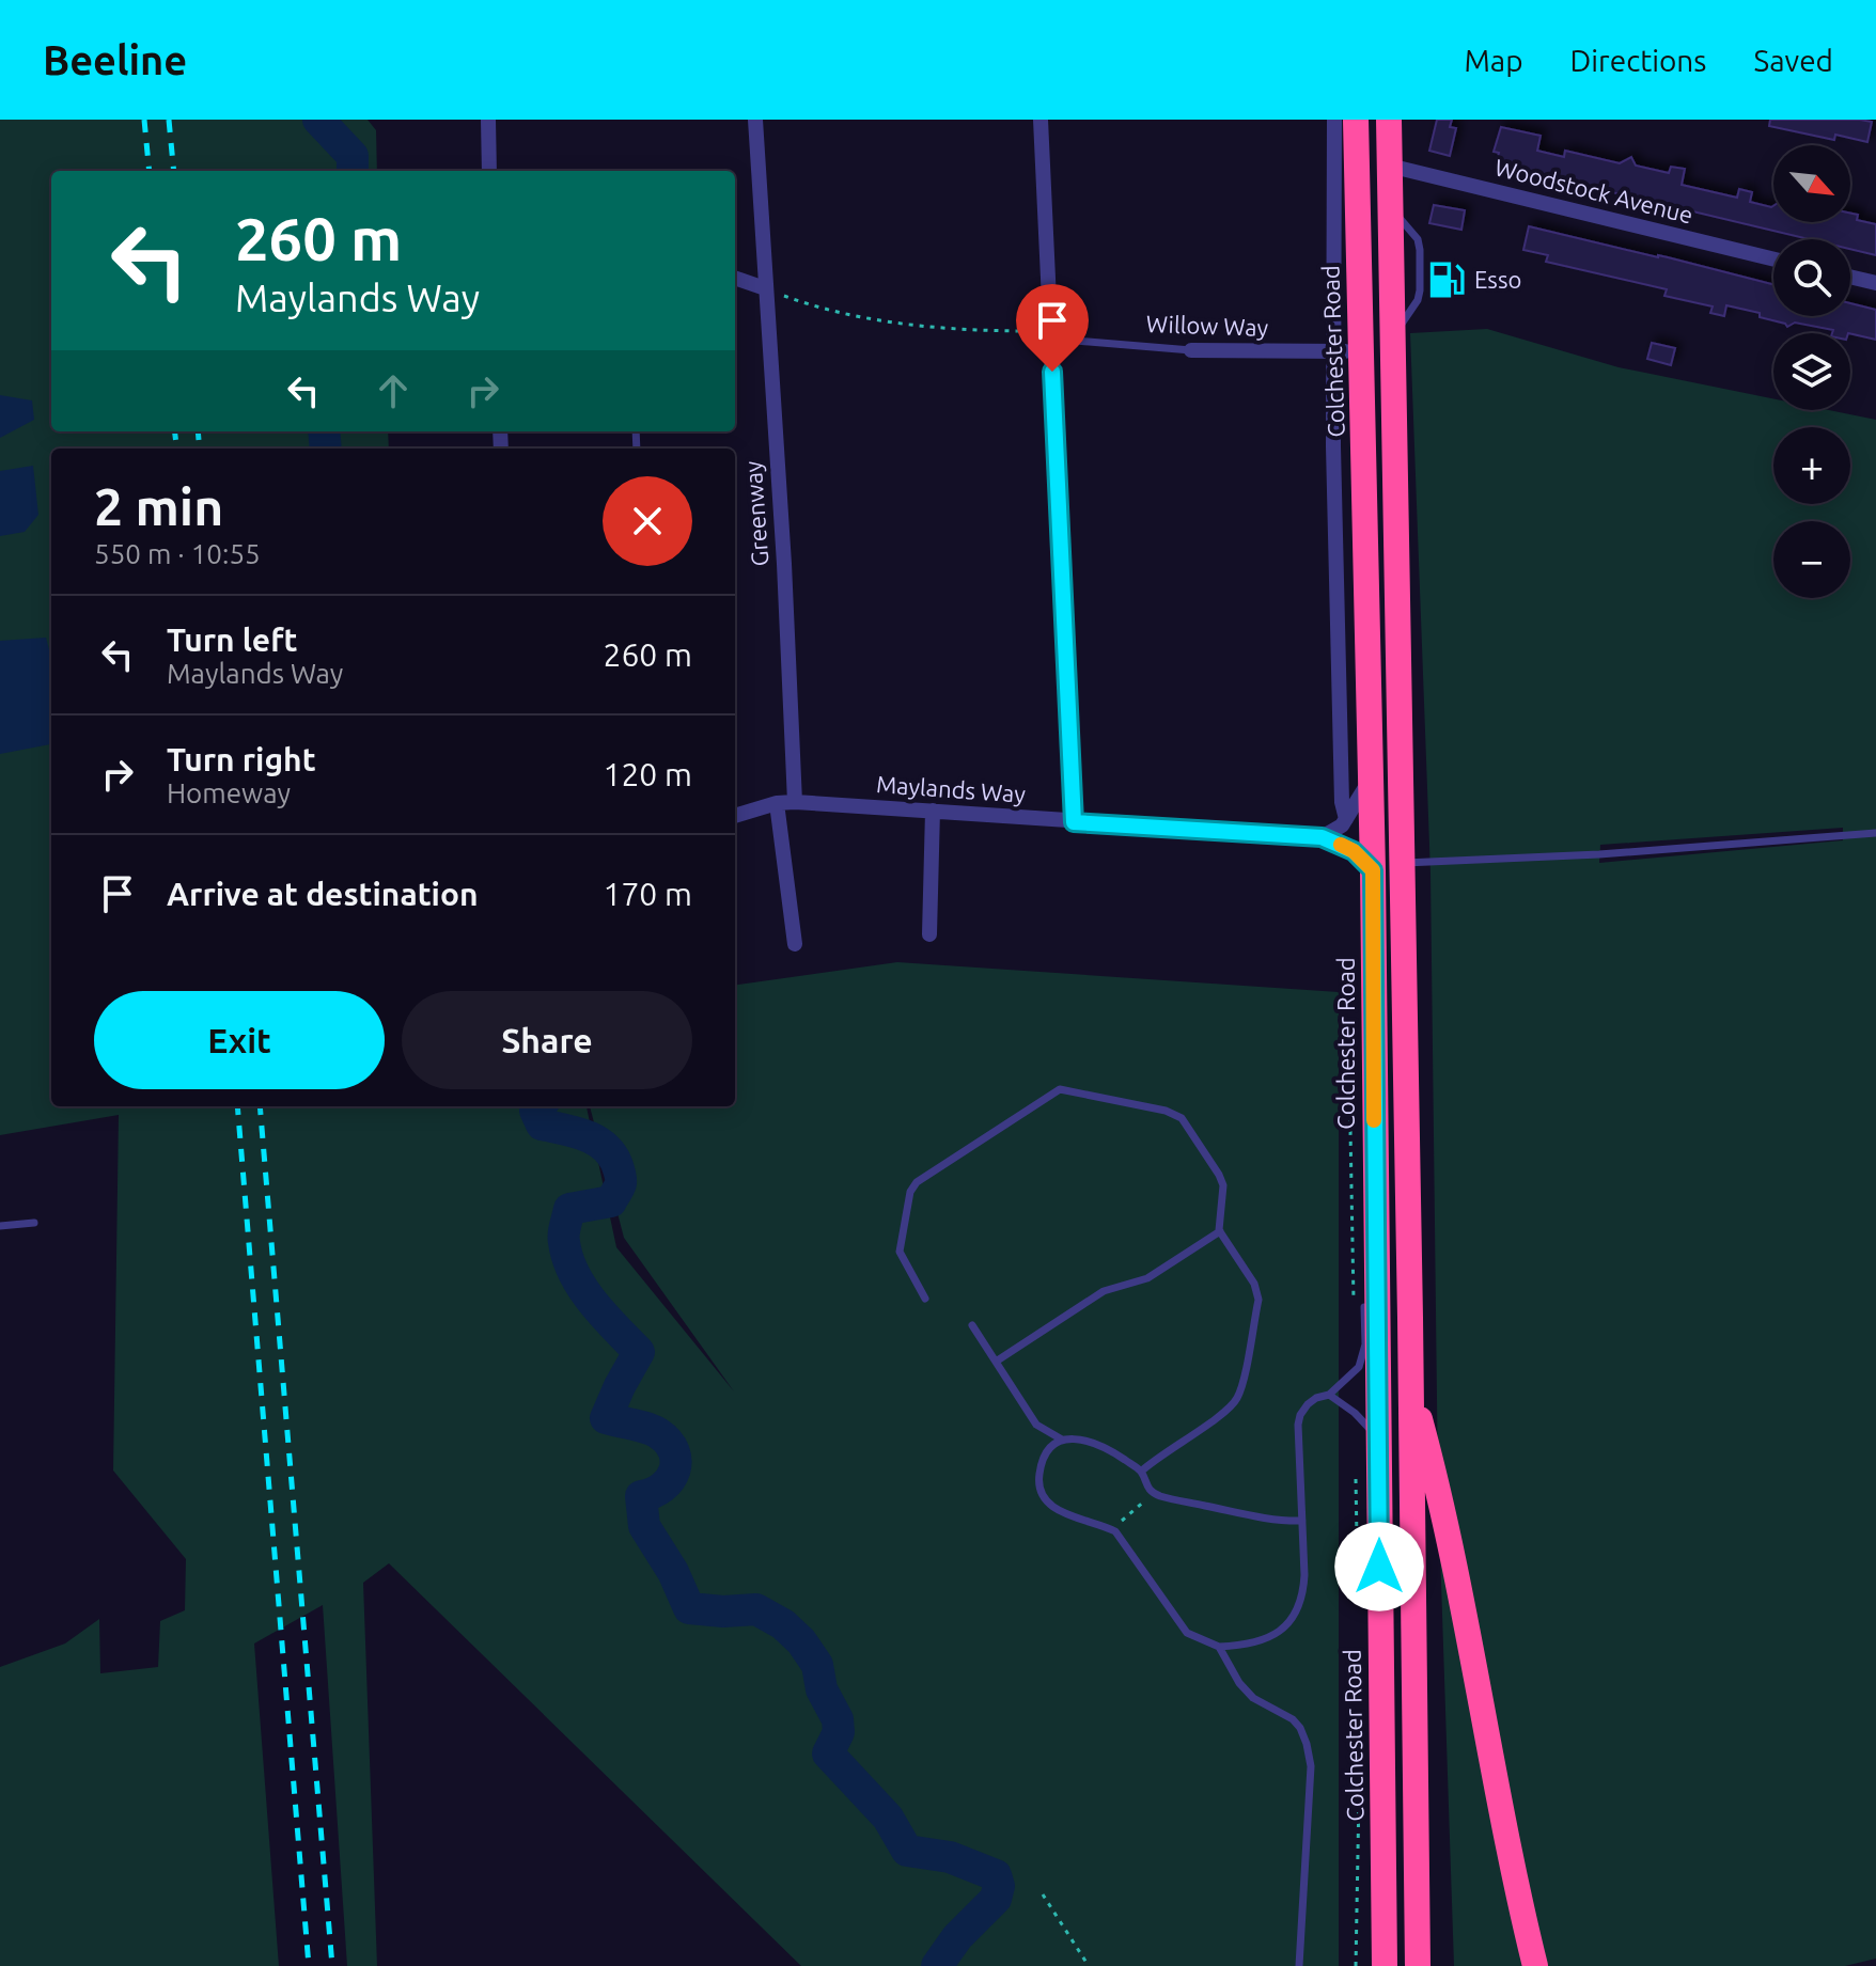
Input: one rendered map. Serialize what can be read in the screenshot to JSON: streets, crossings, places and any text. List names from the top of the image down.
{
  "streets": {
    "highway": ["Colchester Road"],
    "street": [
      "Woodstock Avenue",
      "Willow Way",
      "Greenway",
      "Maylands Way"
    ]
  },
  "crossings": [
    ["Willow Way", "Colchester Road"],
    ["Colchester Road", "Maylands Way"],
    ["Greenway", "Maylands Way"]
  ],
  "places": {
    "fuel station": ["Esso"]
  },
  "north": "bottom right",
  "page": {
    "header": "Beeline",
    "nav": ["Map", "Directions", "Saved"],
    "map_buttons": ["+", "−"],
    "turn": ["260 m", "Maylands Way"],
    "heading": ["2 min", "550 m · 10:55"],
    "list": [
      {
        "name": "Turn left",
        "note": "Maylands Way",
        "value": "260 m"
      },
      {
        "name": "Turn right",
        "note": "Homeway",
        "value": "120 m"
      },
      {
        "name": "Arrive at destination",
        "value": "170 m"
      }
    ],
    "buttons": ["Exit", "Share"]
  }
}
